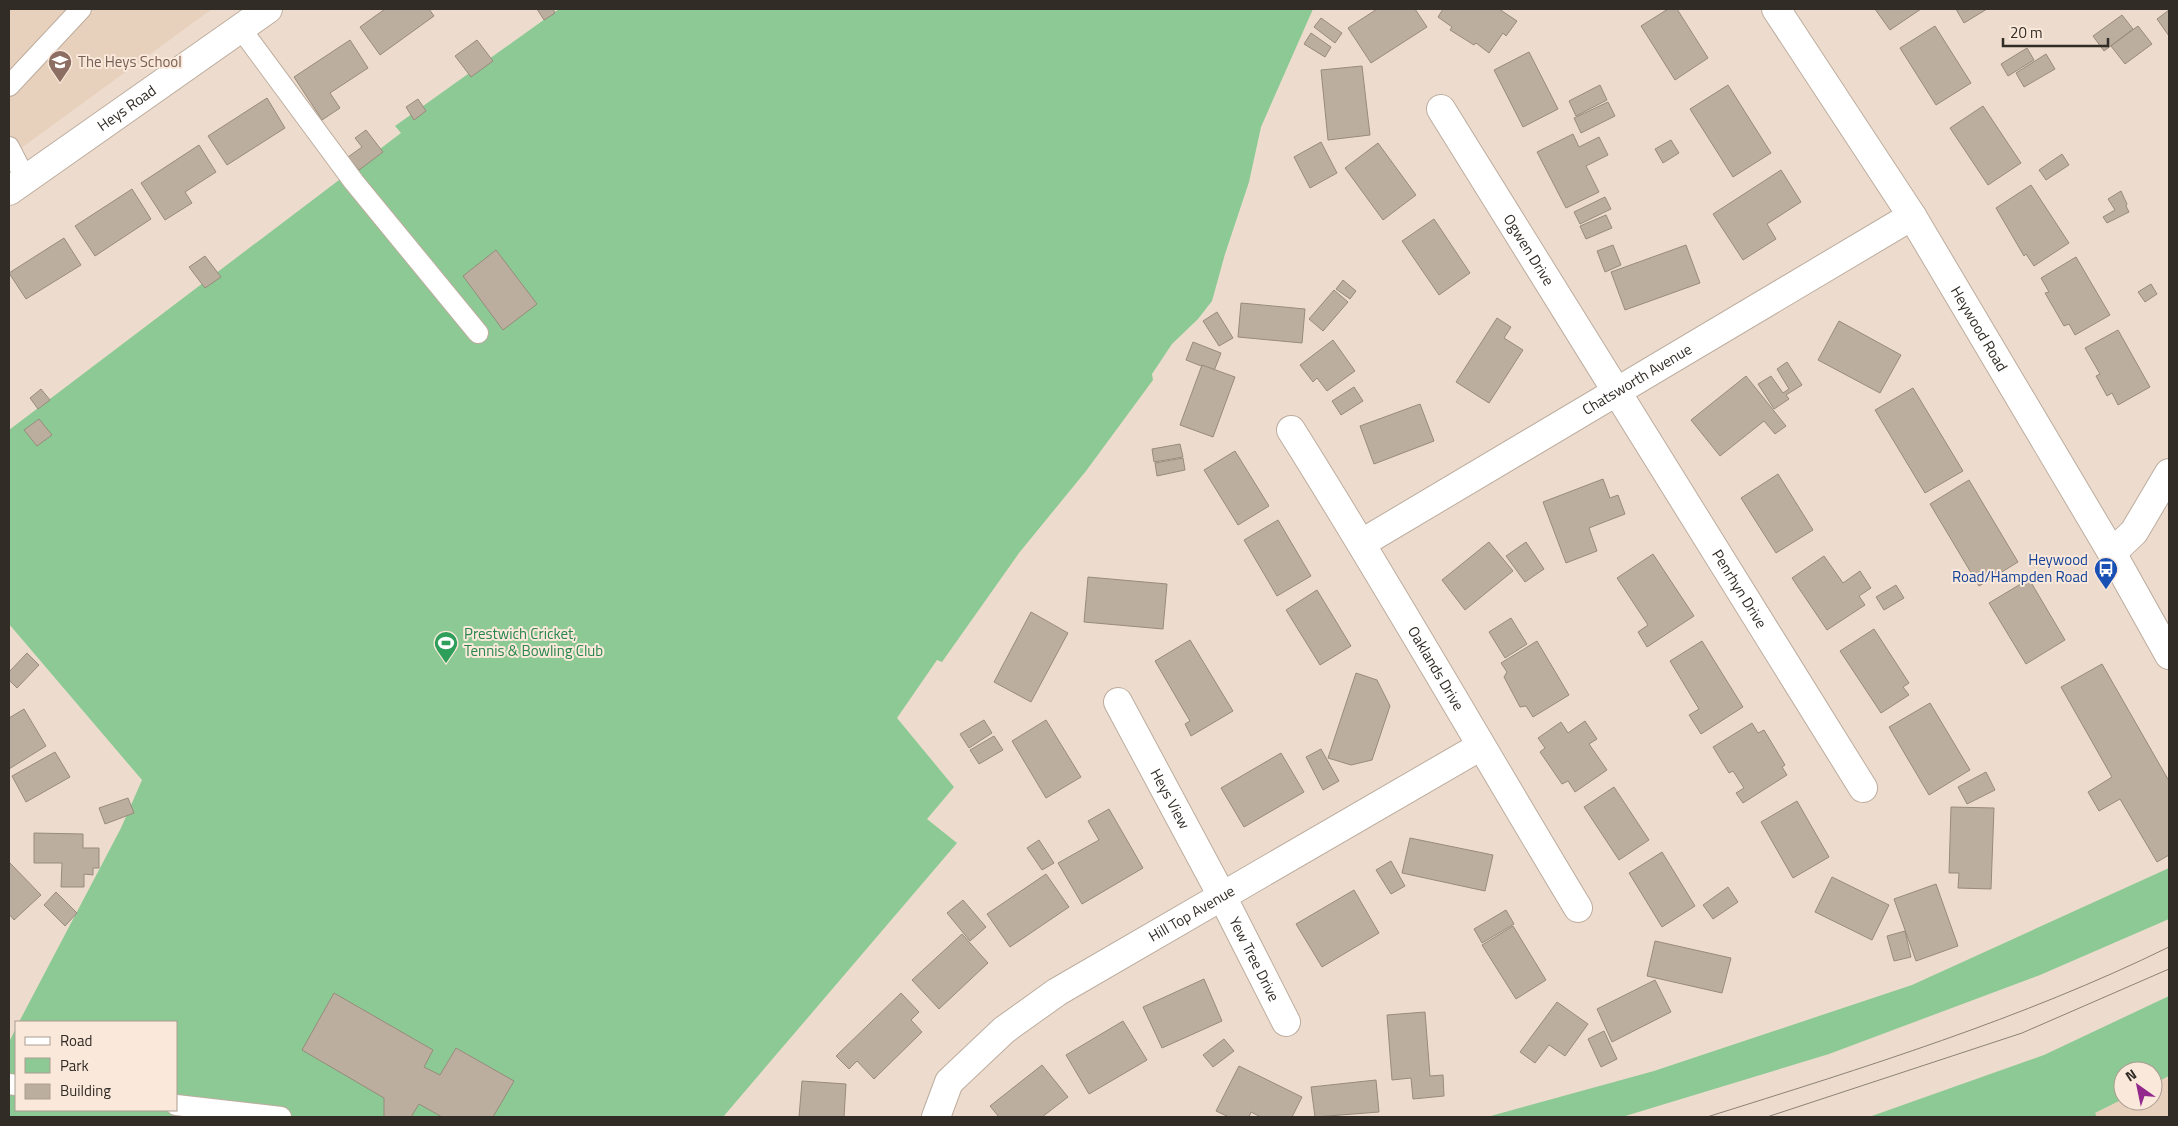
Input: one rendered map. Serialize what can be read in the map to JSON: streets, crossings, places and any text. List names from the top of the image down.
{
  "streets": {
    "street": [
      "Heys Road",
      "Ogwen Drive",
      "Heywood Road",
      "Chatsworth Avenue",
      "Penrhyn Drive",
      "Oaklands Drive",
      "Heys View",
      "Hill Top Avenue",
      "Yew Tree Drive"
    ]
  },
  "crossings": [
    ["Ogwen Drive", "Chatsworth Avenue"],
    ["Ogwen Drive", "Penrhyn Drive"],
    ["Heywood Road", "Chatsworth Avenue"],
    ["Chatsworth Avenue", "Penrhyn Drive"],
    ["Chatsworth Avenue", "Oaklands Drive"],
    ["Oaklands Drive", "Hill Top Avenue"],
    ["Heys View", "Hill Top Avenue"],
    ["Heys View", "Yew Tree Drive"],
    ["Hill Top Avenue", "Yew Tree Drive"]
  ],
  "places": {
    "school or university": ["The Heys School"],
    "bus stop": ["Heywood Road/Hampden Road"],
    "sports": ["Prestwich Cricket, Tennis & Bowling Club"]
  },
  "legend": ["Road", "Park", "Building"],
  "scale_bar": "20 m",
  "north": "top left"
}
